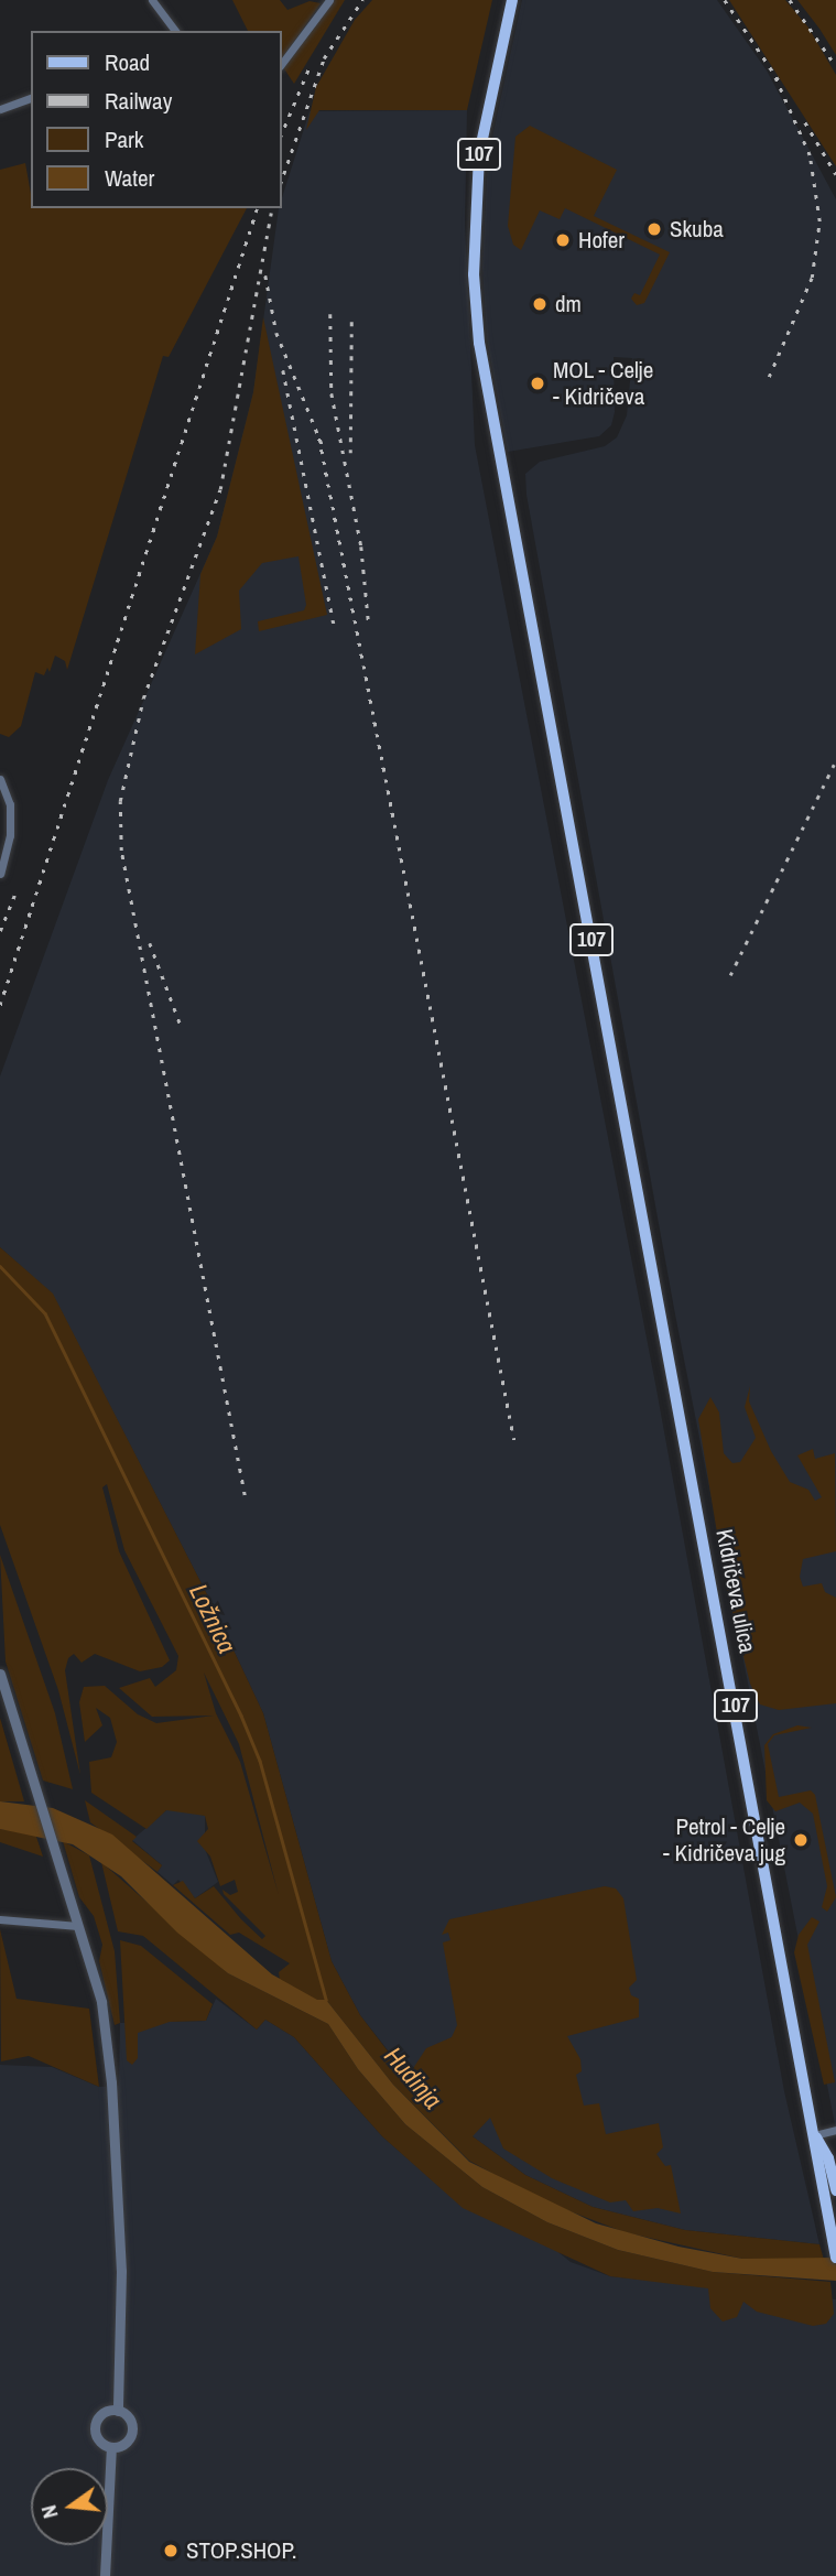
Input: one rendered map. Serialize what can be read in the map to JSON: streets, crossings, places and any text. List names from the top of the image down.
{
  "streets": {
    "main road": ["107", "Kidričeva ulica"]
  },
  "water": ["Ložnica", "Hudinja"],
  "places": [
    "Skuba",
    "Hofer",
    "dm",
    "MOL - Celje - Kidričeva",
    "Petrol - Celje - Kidričeva jug",
    "STOP.SHOP."
  ],
  "legend": [
    "Road",
    "Railway",
    "Park",
    "Water"
  ],
  "north": "left"
}
